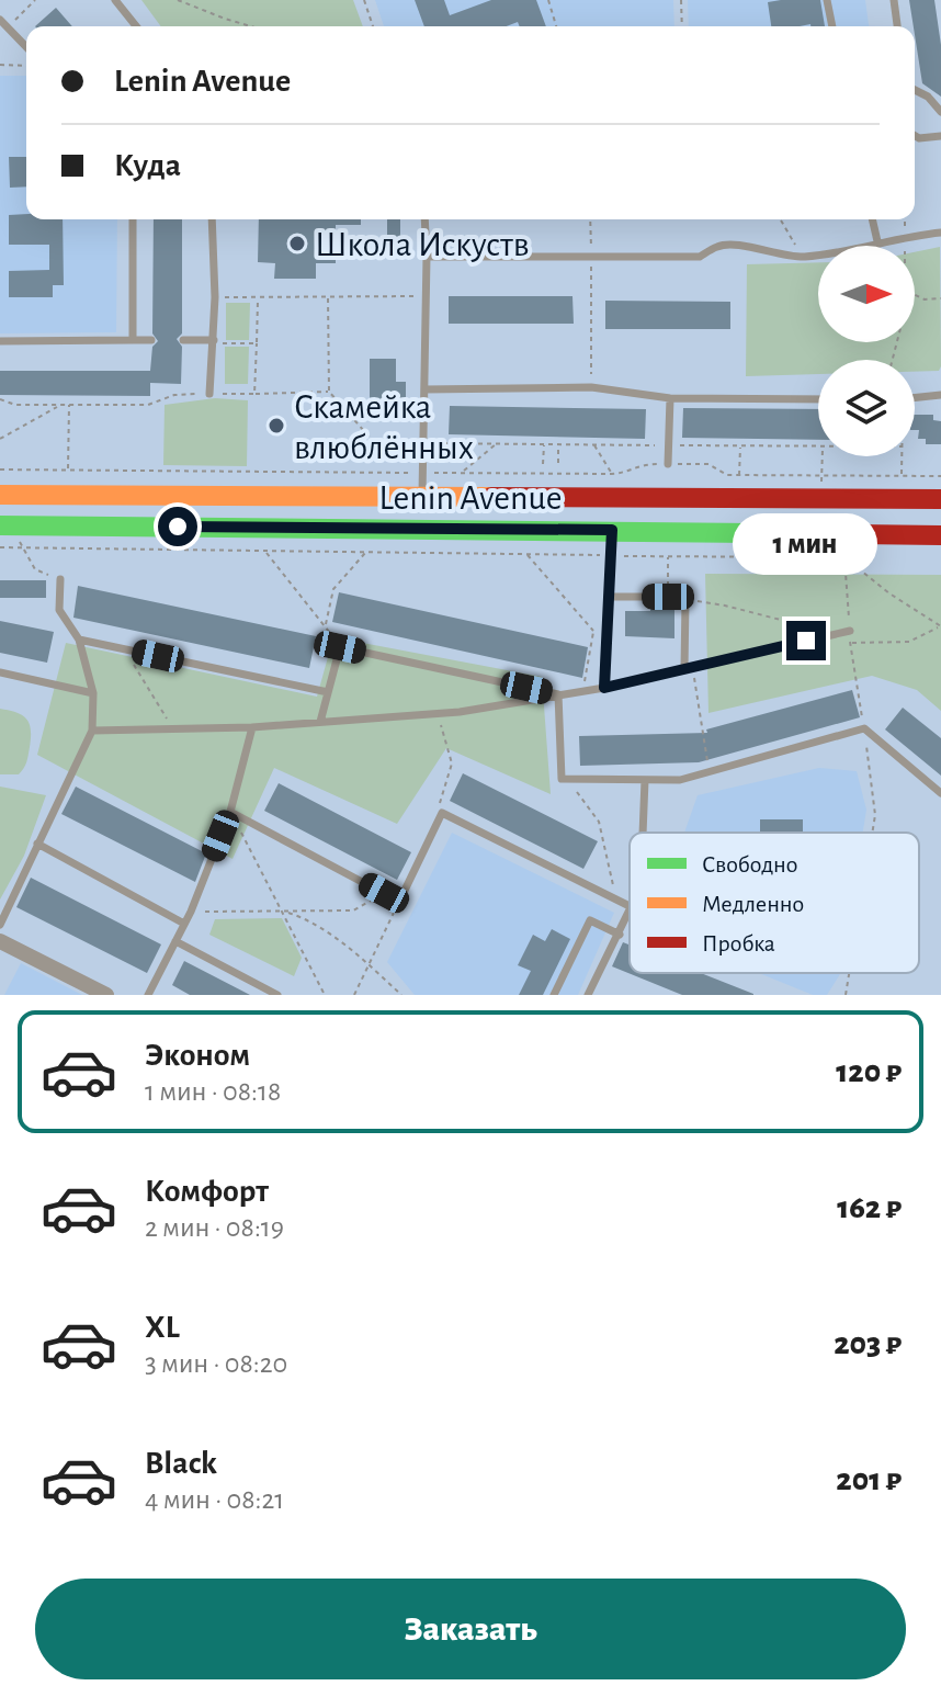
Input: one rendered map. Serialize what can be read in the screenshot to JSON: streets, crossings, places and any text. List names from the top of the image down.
{
  "streets": {
    "main road": ["Lenin Avenue"]
  },
  "places": ["Школа Искуств", "Скамейка влюблённых"],
  "legend": ["Свободно", "Медленно", "Пробка"],
  "north": "right",
  "page": {
    "banner": ["Lenin Avenue", "Куда"],
    "bubble": "1 мин",
    "list": [
      {
        "name": "Эконом",
        "note": "1 мин · 08:18",
        "value": "120 ₽"
      },
      {
        "name": "Комфорт",
        "note": "2 мин · 08:19",
        "value": "162 ₽"
      },
      {
        "name": "XL",
        "note": "3 мин · 08:20",
        "value": "203 ₽"
      },
      {
        "name": "Black",
        "note": "4 мин · 08:21",
        "value": "201 ₽"
      }
    ],
    "buttons": "Заказать"
  }
}
